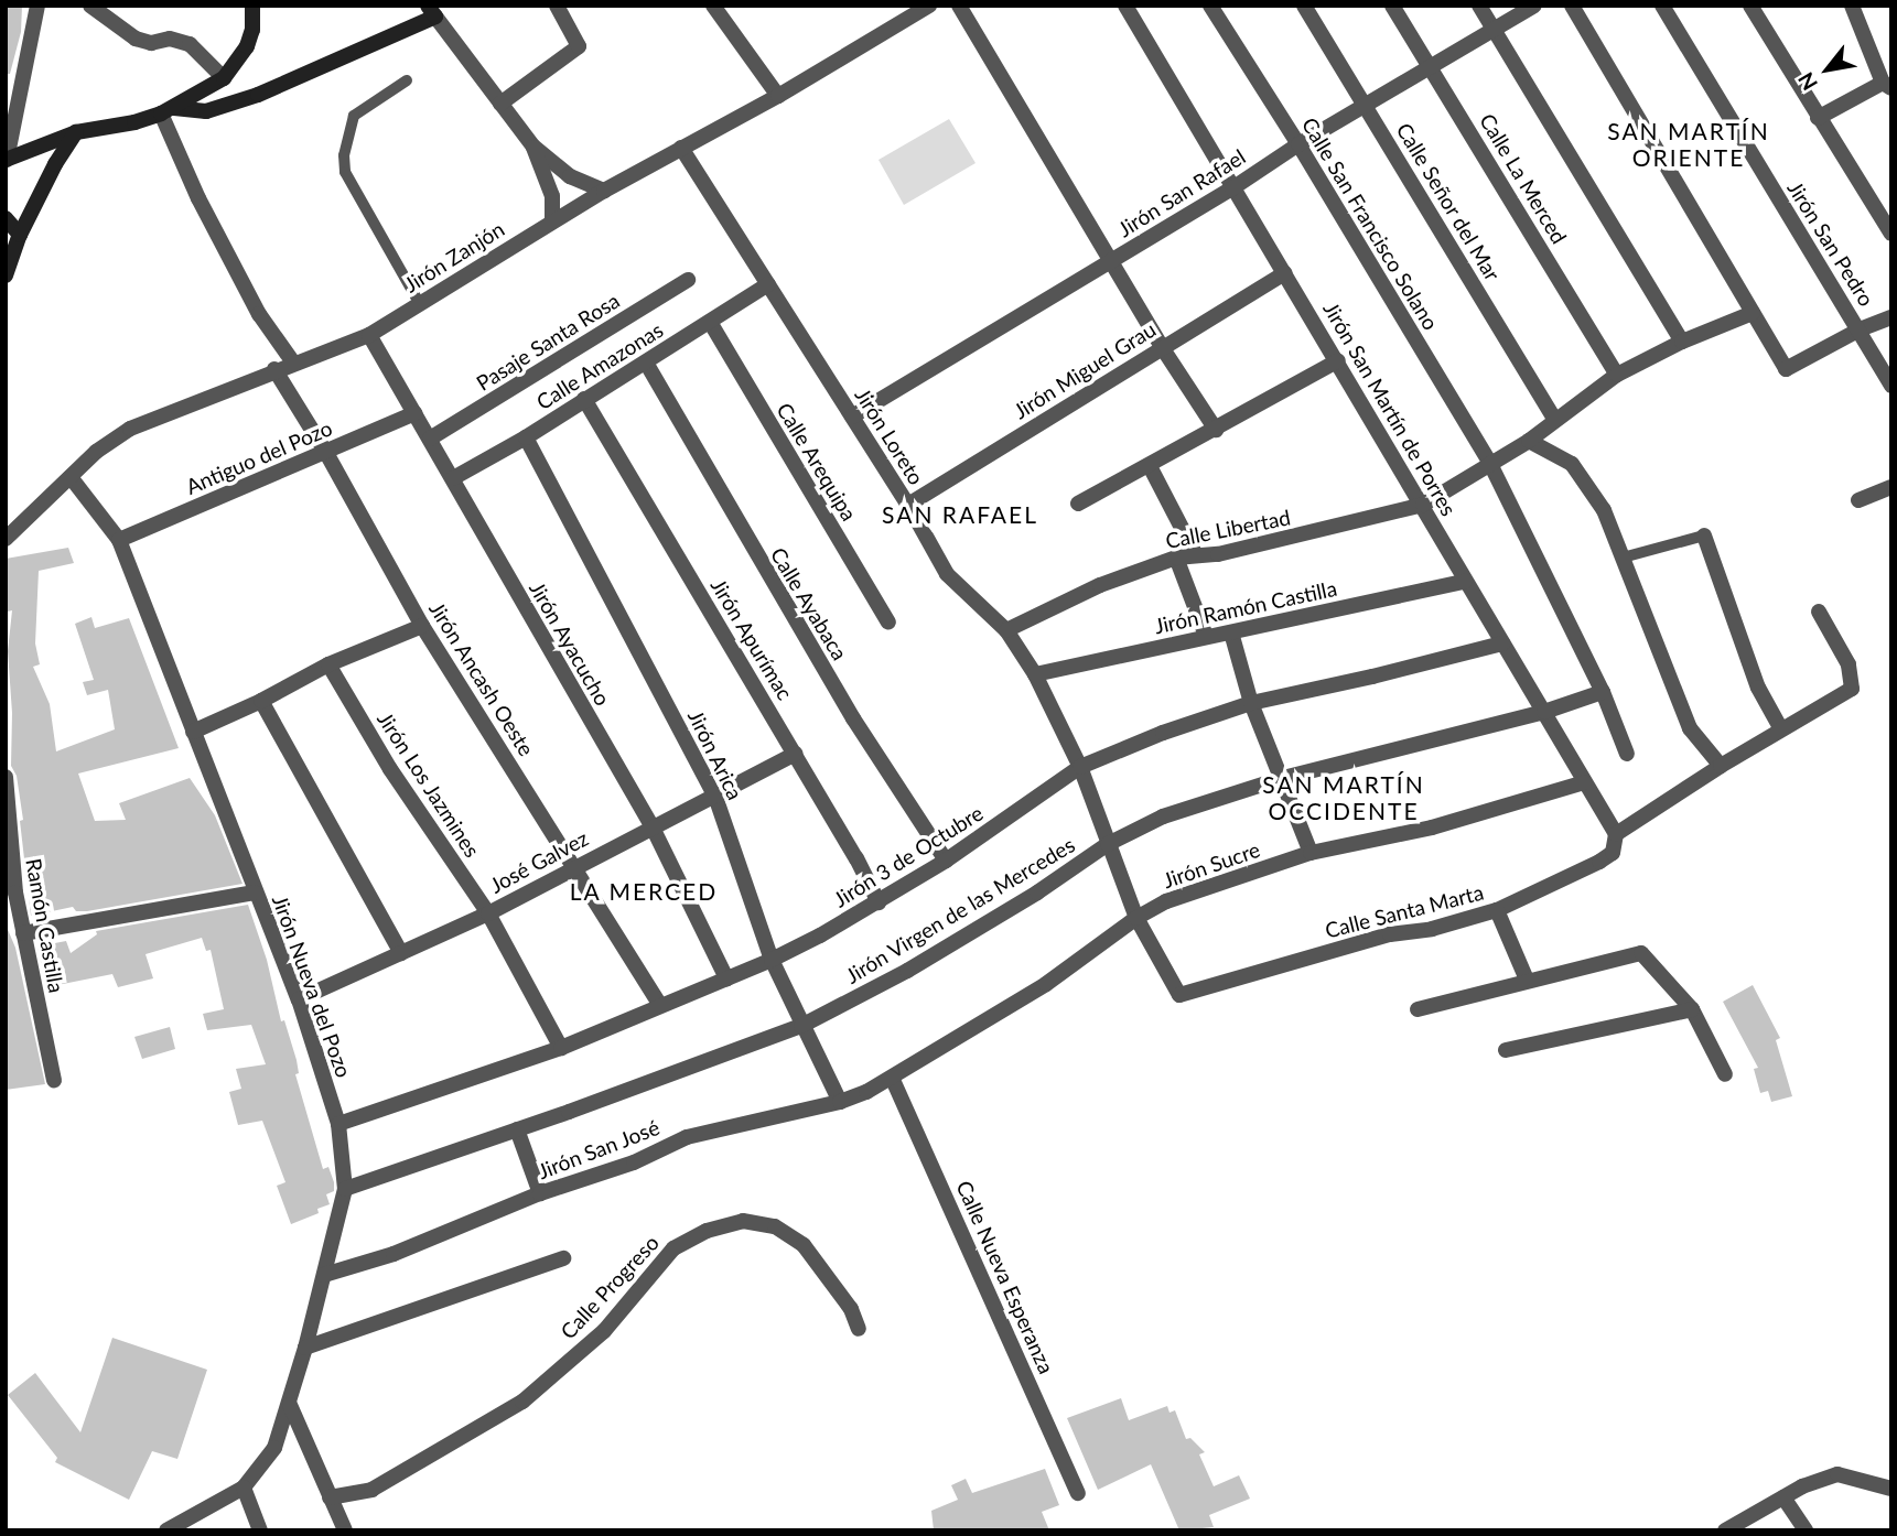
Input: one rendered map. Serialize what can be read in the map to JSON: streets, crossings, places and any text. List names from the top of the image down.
{
  "streets": {
    "street": [
      "Calle La Merced",
      "Jirón San Rafael",
      "Calle Señor del Mar",
      "Calle San Francisco Solano",
      "Jirón San Pedro",
      "Jirón Zanjón",
      "Pasaje Santa Rosa",
      "Calle Amazonas",
      "Jirón Miguel Grau",
      "Jirón San Martín de Porres",
      "Jirón Loreto",
      "Antiguo del Pozo",
      "Calle Arequipa",
      "Calle Libertad",
      "Calle Ayabaca",
      "Jirón Ramón Castilla",
      "Jirón Apurímac",
      "Jirón Ayacucho",
      "Jirón Ancash Oeste",
      "Jirón Arica",
      "Jirón Los Jazmines",
      "Jirón 3 de Octubre",
      "José Galvez",
      "Jirón Sucre",
      "Jirón Virgen de las Mercedes",
      "Calle Santa Marta",
      "Ramón Castilla",
      "Jirón Nueva del Pozo",
      "Jirón San José",
      "Calle Nueva Esperanza",
      "Calle Progreso"
    ]
  },
  "crossings": [
    ["Calle La Merced", "Jirón San Rafael"],
    ["Calle La Merced", "Calle Libertad"],
    ["Jirón San Rafael", "Calle Señor del Mar"],
    ["Jirón San Rafael", "Calle San Francisco Solano"],
    ["Jirón San Rafael", "Jirón San Martín de Porres"],
    ["Jirón San Rafael", "Jirón Loreto"],
    ["Calle Señor del Mar", "Calle Libertad"],
    ["Calle San Francisco Solano", "Calle Libertad"],
    ["Calle San Francisco Solano", "Jirón Virgen de las Mercedes"],
    ["Jirón Zanjón", "Jirón Loreto"],
    ["Jirón Zanjón", "Jirón Ayacucho"],
    ["Jirón Zanjón", "Jirón Ancash Oeste"],
    ["Jirón Zanjón", "Jirón Nueva del Pozo"],
    ["Pasaje Santa Rosa", "Jirón Ayacucho"],
    ["Calle Amazonas", "Jirón Loreto"],
    ["Calle Amazonas", "Calle Arequipa"],
    ["Calle Amazonas", "Calle Ayabaca"],
    ["Calle Amazonas", "Jirón Apurímac"],
    ["Calle Amazonas", "Jirón Ayacucho"],
    ["Calle Amazonas", "Jirón Arica"],
    ["Jirón Miguel Grau", "Jirón San Martín de Porres"],
    ["Jirón Miguel Grau", "Jirón Loreto"],
    ["Jirón San Martín de Porres", "Calle Libertad"],
    ["Jirón San Martín de Porres", "Jirón Ramón Castilla"],
    ["Jirón San Martín de Porres", "Jirón 3 de Octubre"],
    ["Jirón San Martín de Porres", "Jirón Sucre"],
    ["Jirón San Martín de Porres", "Jirón Virgen de las Mercedes"],
    ["Jirón San Martín de Porres", "Calle Santa Marta"],
    ["Jirón Loreto", "Calle Libertad"],
    ["Jirón Loreto", "Jirón Ramón Castilla"],
    ["Jirón Loreto", "Jirón 3 de Octubre"],
    ["Jirón Loreto", "Jirón Sucre"],
    ["Jirón Loreto", "Jirón Virgen de las Mercedes"],
    ["Jirón Loreto", "Calle Santa Marta"],
    ["Antiguo del Pozo", "Jirón Ayacucho"],
    ["Antiguo del Pozo", "Jirón Ancash Oeste"],
    ["Antiguo del Pozo", "Jirón Nueva del Pozo"],
    ["Calle Ayabaca", "Jirón 3 de Octubre"],
    ["Jirón Apurímac", "Jirón 3 de Octubre"],
    ["Jirón Apurímac", "José Galvez"],
    ["Jirón Ayacucho", "Jirón 3 de Octubre"],
    ["Jirón Ayacucho", "José Galvez"],
    ["Jirón Ancash Oeste", "Jirón 3 de Octubre"],
    ["Jirón Ancash Oeste", "José Galvez"],
    ["Jirón Arica", "Jirón 3 de Octubre"],
    ["Jirón Arica", "José Galvez"],
    ["Jirón Arica", "Jirón Virgen de las Mercedes"],
    ["Jirón Arica", "Jirón San José"],
    ["Jirón Los Jazmines", "Jirón 3 de Octubre"],
    ["Jirón Los Jazmines", "José Galvez"],
    ["Jirón 3 de Octubre", "Jirón Nueva del Pozo"],
    ["José Galvez", "Jirón Nueva del Pozo"],
    ["Jirón Sucre", "Jirón San José"],
    ["Jirón Sucre", "Calle Nueva Esperanza"],
    ["Jirón Virgen de las Mercedes", "Jirón Nueva del Pozo"],
    ["Jirón Nueva del Pozo", "Jirón San José"],
    ["Jirón San José", "Calle Nueva Esperanza"]
  ],
  "districts": [
    "SAN MARTÍN ORIENTE",
    "SAN RAFAEL",
    "SAN MARTÍN OCCIDENTE",
    "LA MERCED"
  ],
  "north": "bottom left"
}
